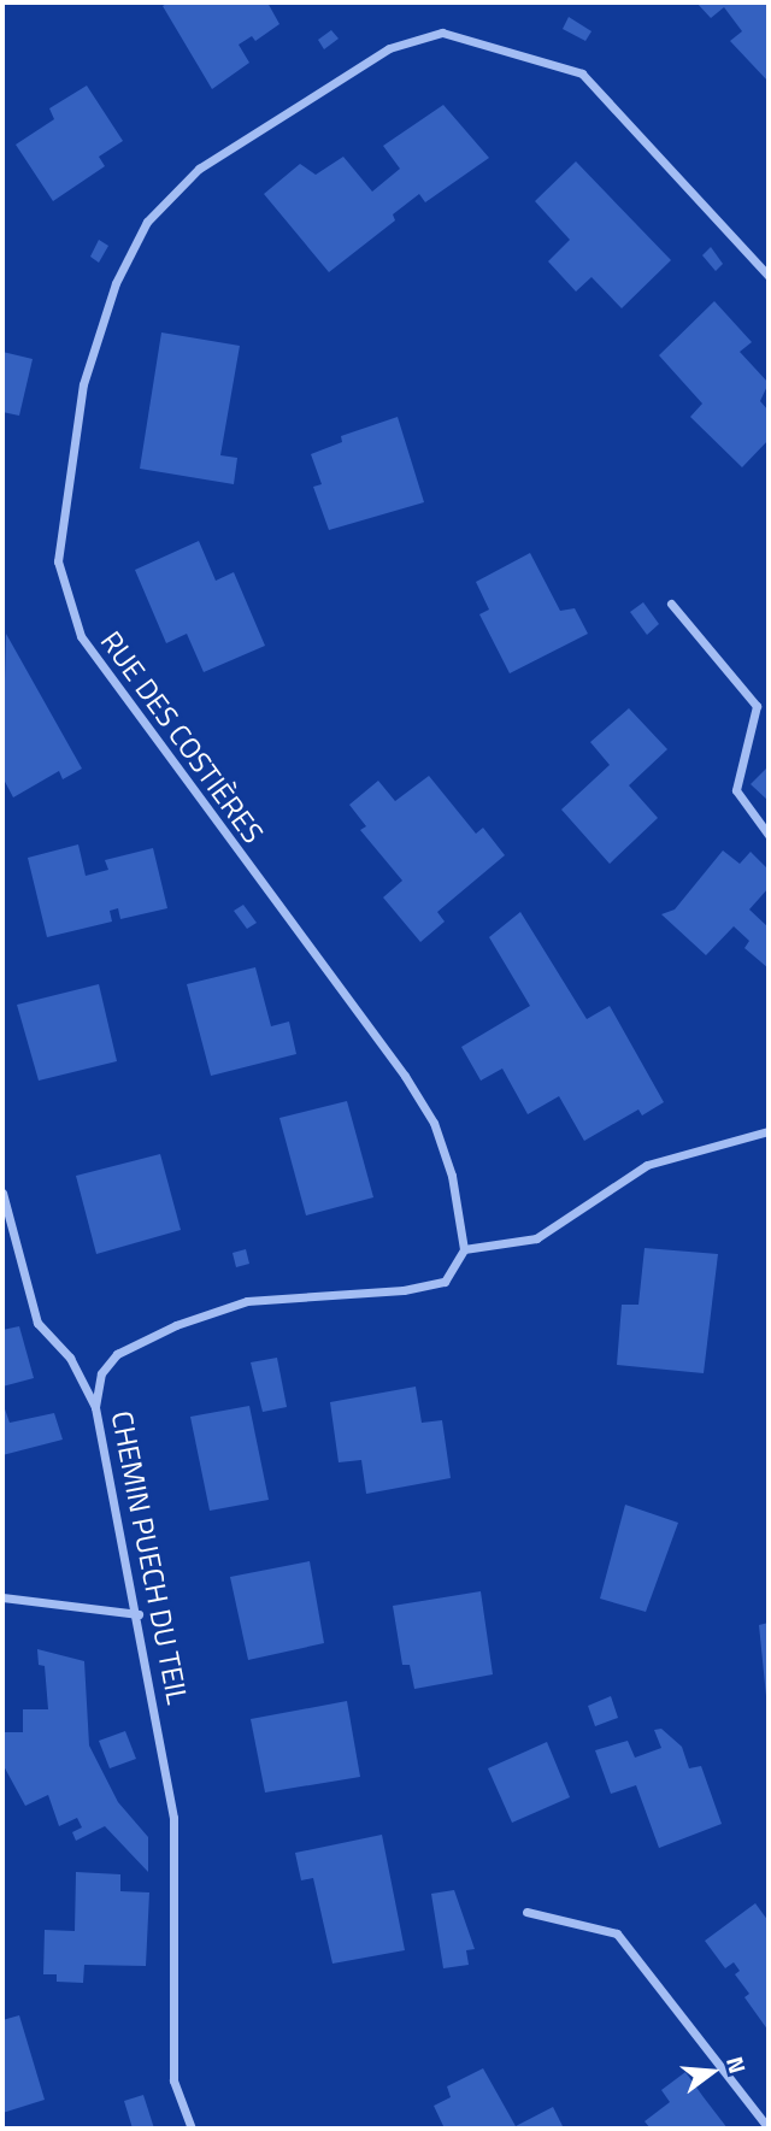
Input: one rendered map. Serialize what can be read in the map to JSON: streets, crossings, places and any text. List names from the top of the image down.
{
  "streets": {
    "street": ["RUE DES COSTIÈRES", "CHEMIN PUECH DU TEIL"]
  },
  "crossings": [
    ["RUE DES COSTIÈRES", "CHEMIN PUECH DU TEIL"]
  ],
  "north": "right"
}
